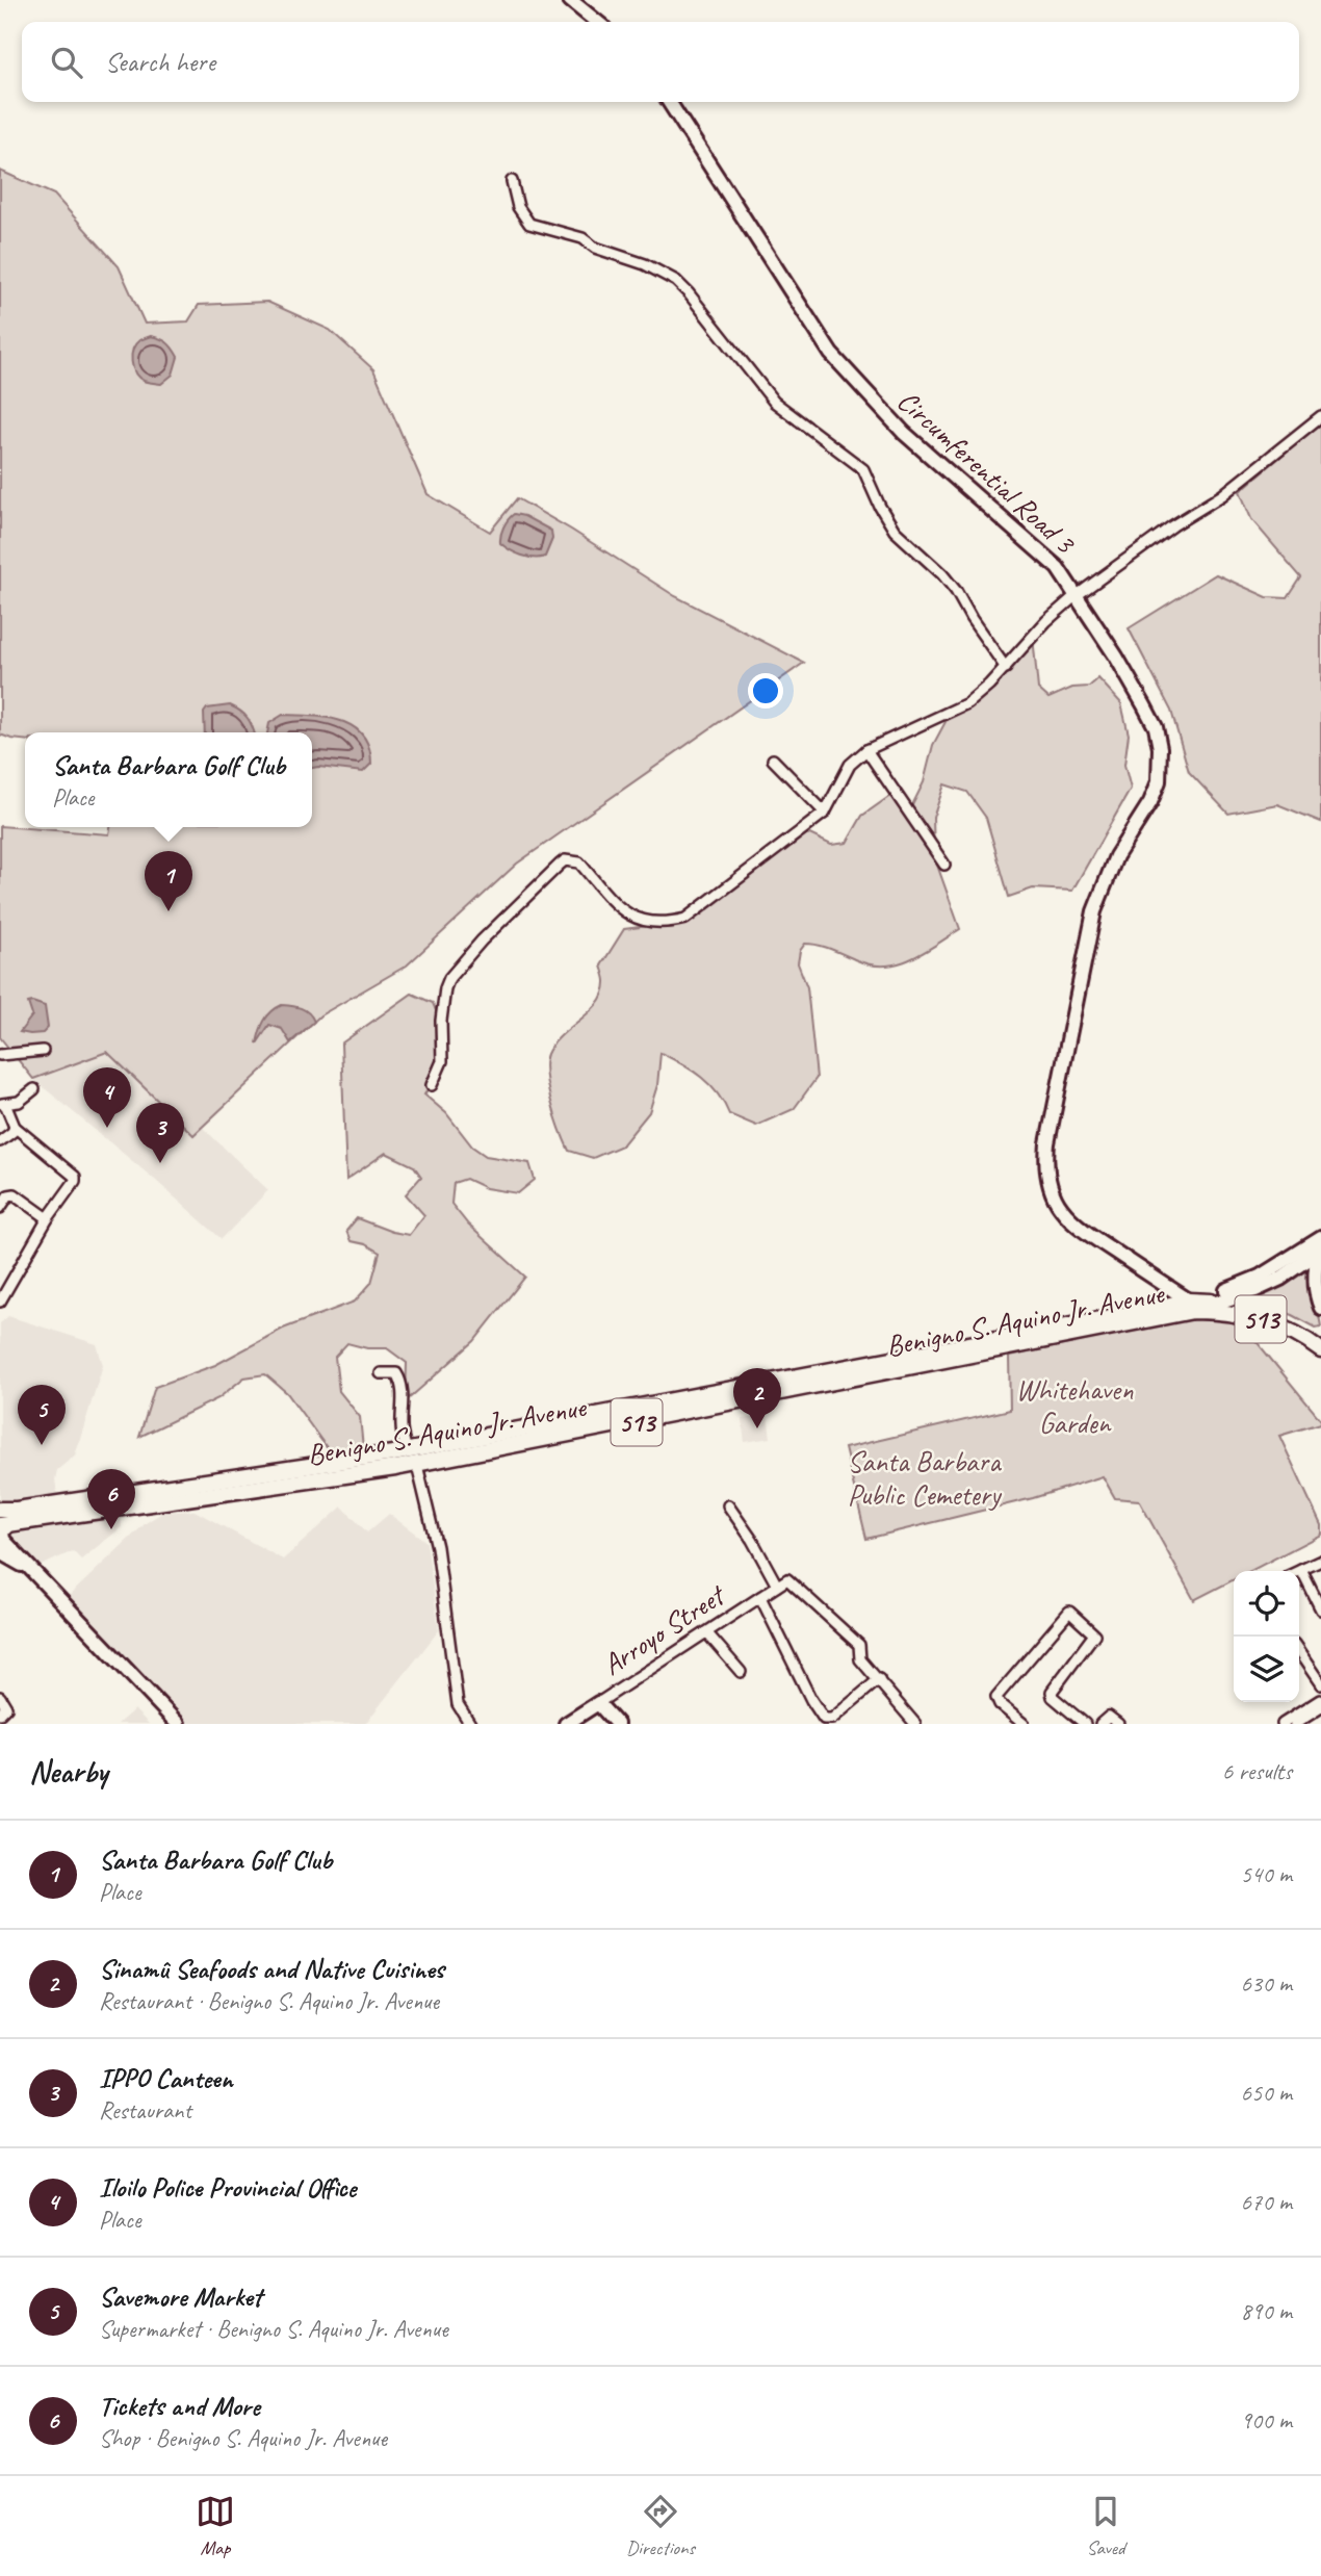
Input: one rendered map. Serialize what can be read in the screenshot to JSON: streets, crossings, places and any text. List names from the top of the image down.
{
  "streets": {
    "main road": [
      "Circumferential Road 3",
      "Benigno S. Aquino Jr. Avenue",
      "513",
      "Arroyo Street"
    ]
  },
  "crossings": [
    ["Circumferential Road 3", "Benigno S. Aquino Jr. Avenue"]
  ],
  "parks": ["Whitehaven Garden", "Santa Barbara Public Cemetery"],
  "page": {
    "search": "Search here",
    "popup": ["Santa Barbara Golf Club", "Place"],
    "pins": [
      "1",
      "4",
      "3",
      "2",
      "5",
      "6"
    ],
    "heading": ["Nearby", "6 results"],
    "list": [
      {
        "mark": "1",
        "name": "Santa Barbara Golf Club",
        "note": "Place",
        "value": "540 m"
      },
      {
        "mark": "2",
        "name": "Sinamû Seafoods and Native Cuisines",
        "note": "Restaurant · Benigno S. Aquino Jr. Avenue",
        "value": "630 m"
      },
      {
        "mark": "3",
        "name": "IPPO Canteen",
        "note": "Restaurant",
        "value": "650 m"
      },
      {
        "mark": "4",
        "name": "Iloilo Police Provincial Office",
        "note": "Place",
        "value": "670 m"
      },
      {
        "mark": "5",
        "name": "Savemore Market",
        "note": "Supermarket · Benigno S. Aquino Jr. Avenue",
        "value": "890 m"
      },
      {
        "mark": "6",
        "name": "Tickets and More",
        "note": "Shop · Benigno S. Aquino Jr. Avenue",
        "value": "900 m"
      }
    ],
    "nav": ["Map", "Directions", "Saved"]
  }
}
